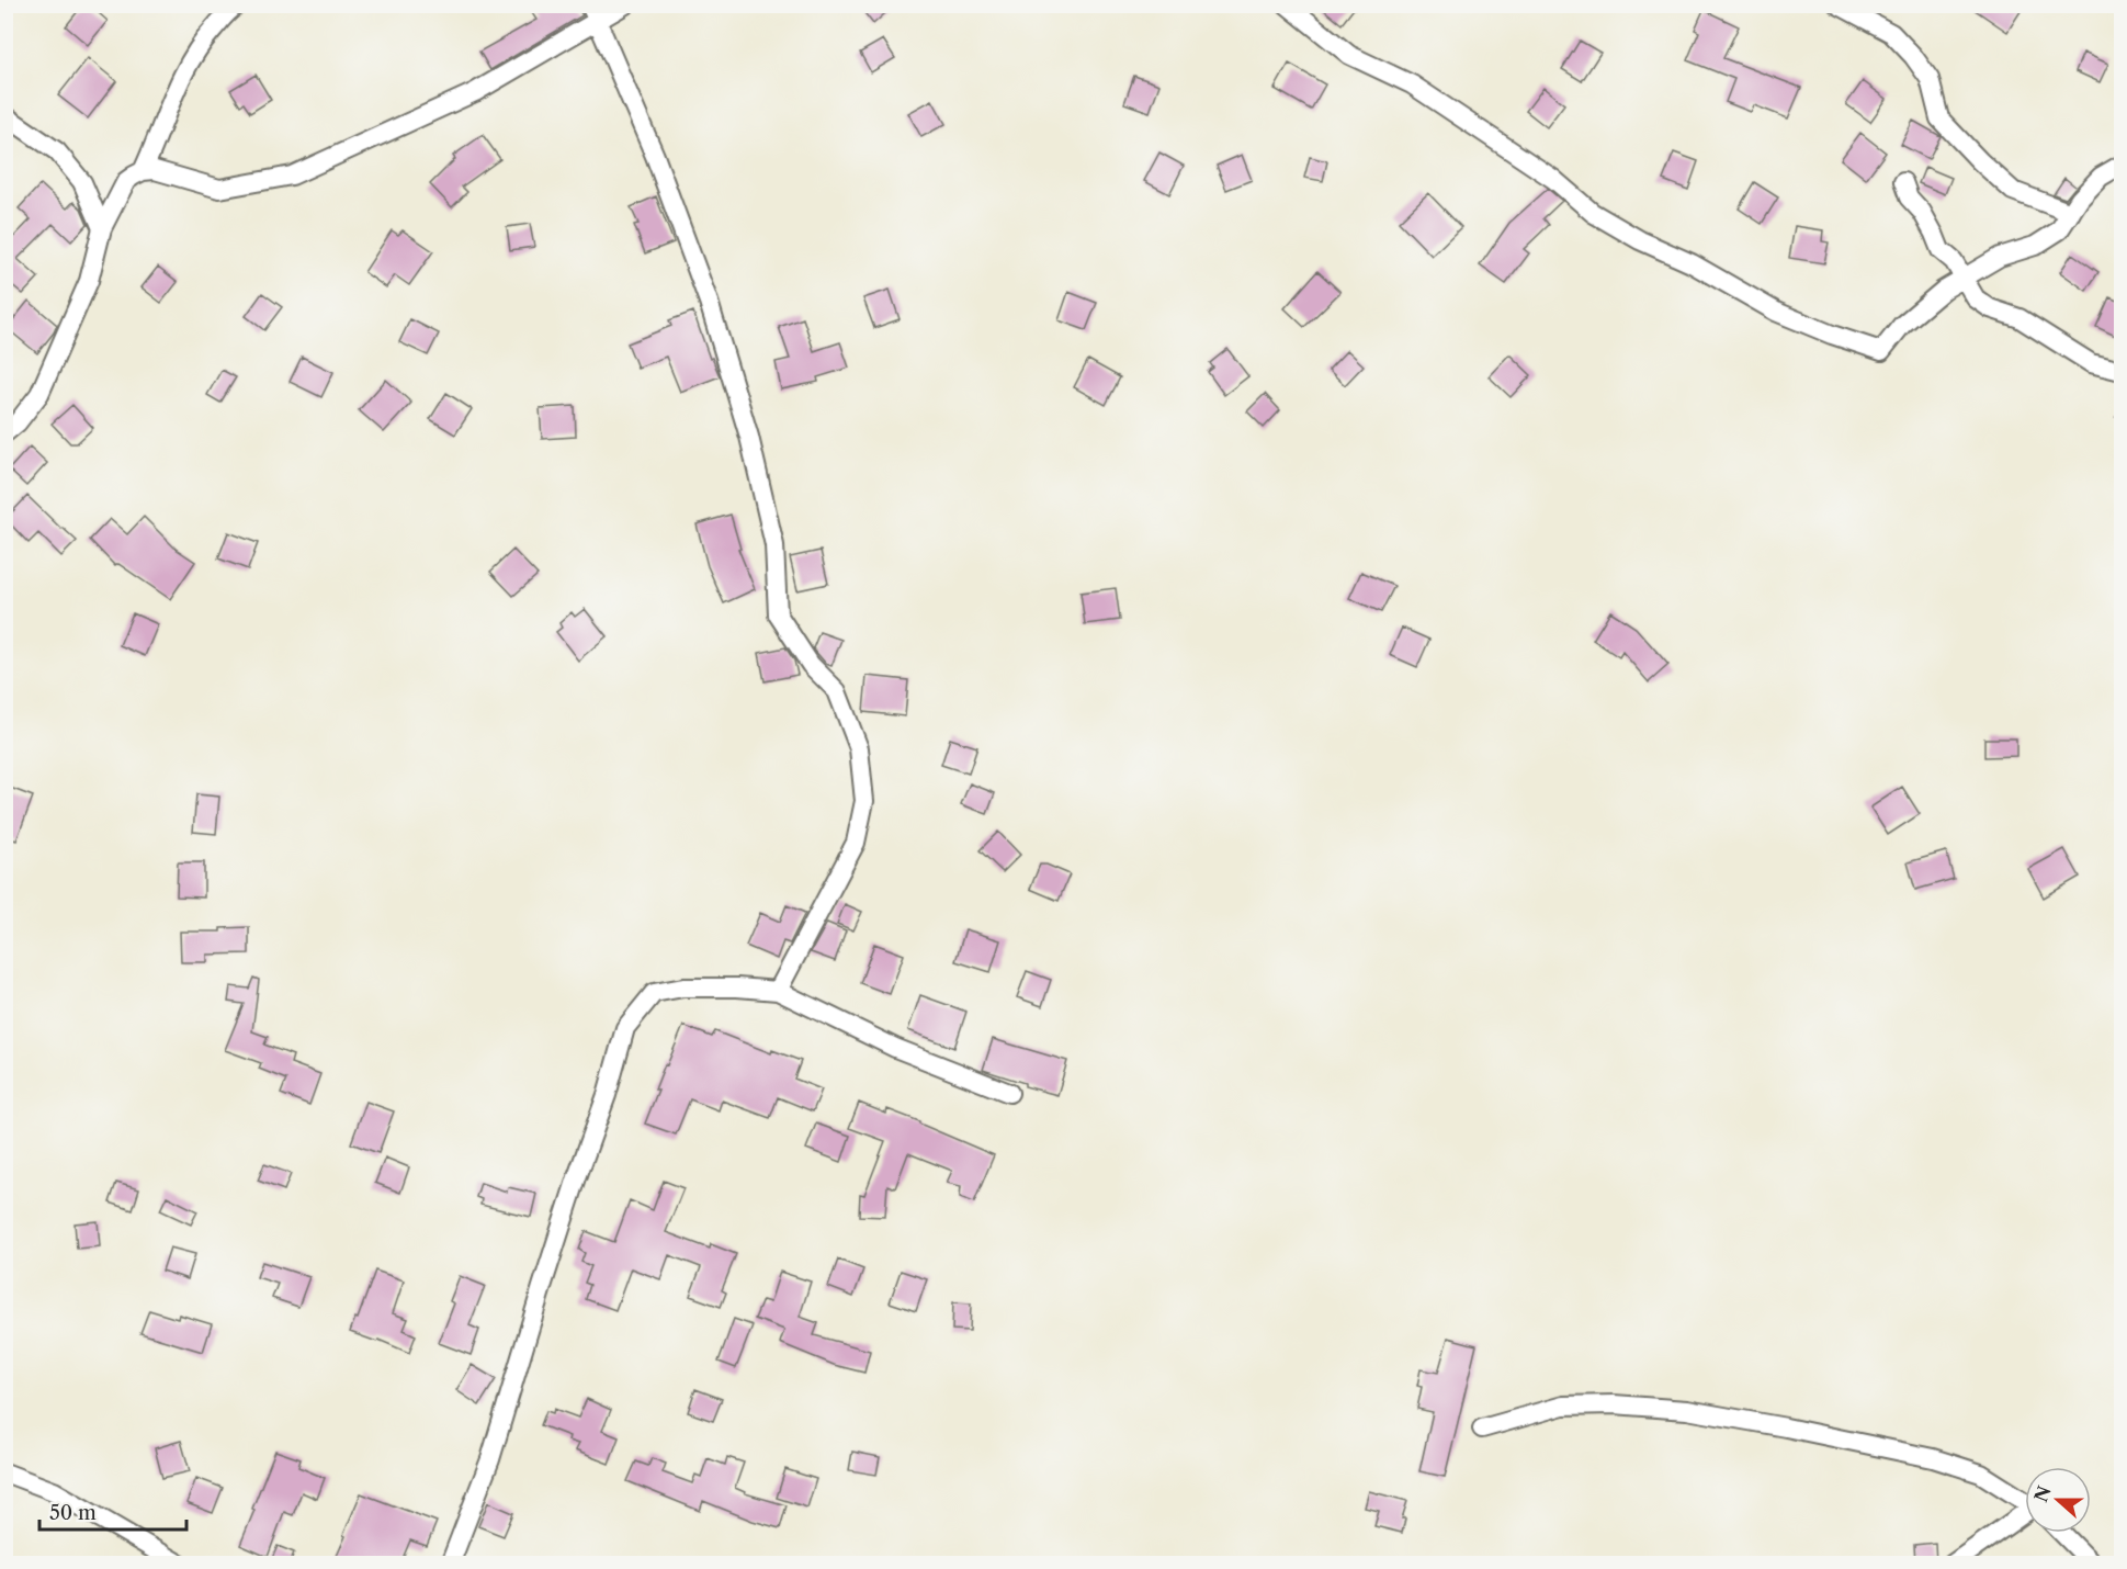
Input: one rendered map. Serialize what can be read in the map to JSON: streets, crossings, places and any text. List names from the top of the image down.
{
  "scale_bar": "50 m",
  "north": "left"
}
